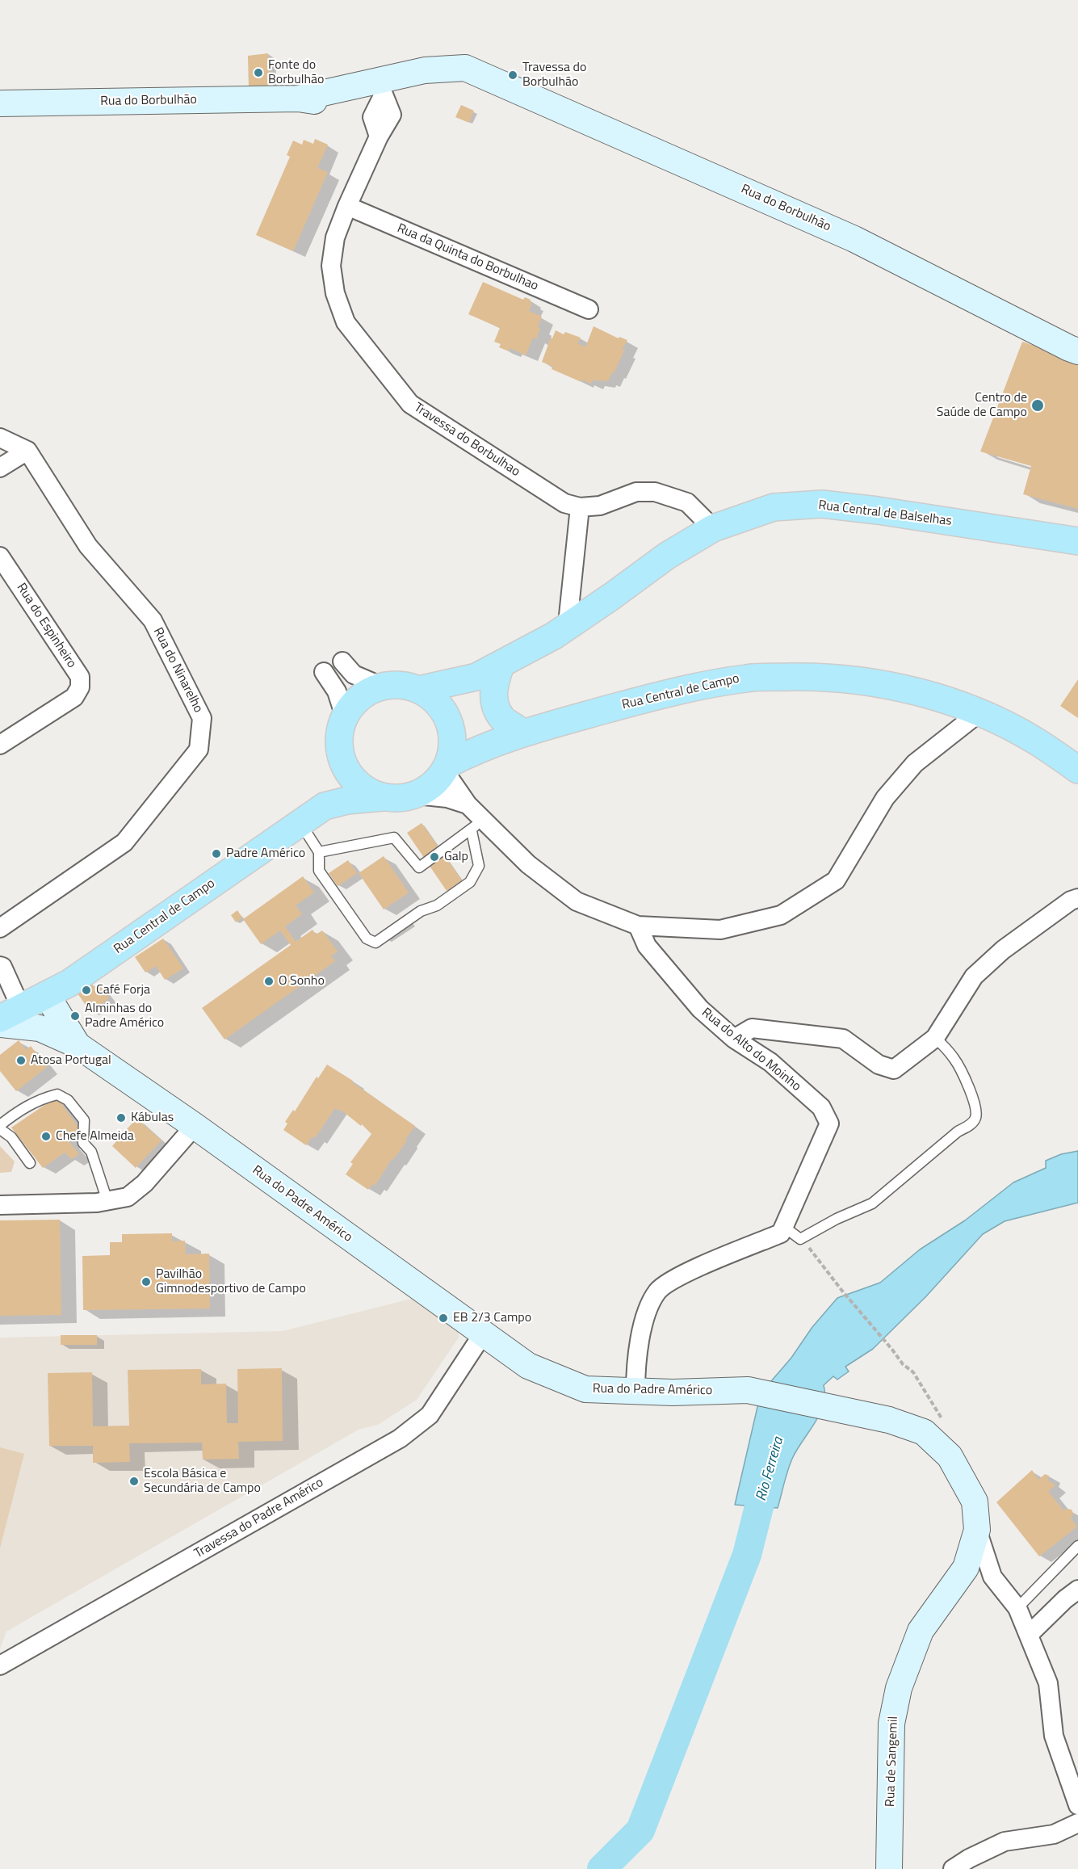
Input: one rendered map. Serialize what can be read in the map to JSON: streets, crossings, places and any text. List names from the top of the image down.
{
  "streets": {
    "main road": ["Rua Central de Balselhas", "Rua Central de Campo"],
    "street": [
      "Rua do Borbulhão",
      "Rua da Quinta do Borbulhao",
      "Travessa do Borbulhao",
      "Rua do Espinheiro",
      "Rua do Ninarelho",
      "Rua do Alto do Moinho",
      "Rua do Padre Américo",
      "Travessa do Padre Américo",
      "Rua de Sangemil"
    ]
  },
  "crossings": [
    ["Rua do Borbulhão", "Travessa do Borbulhao"],
    ["Rua da Quinta do Borbulhao", "Travessa do Borbulhao"],
    ["Travessa do Borbulhao", "Rua Central de Balselhas"],
    ["Rua Central de Balselhas", "Rua Central de Campo"],
    ["Rua Central de Campo", "Rua do Padre Américo"],
    ["Rua do Padre Américo", "Travessa do Padre Américo"],
    ["Rua do Padre Américo", "Rua de Sangemil"]
  ],
  "water": ["Rio Ferreira"],
  "places": [
    "Fonte do Borbulhão",
    "Travessa do Borbulhão",
    "Centro de Saúde de Campo",
    "Padre Américo",
    "Galp",
    "O Sonho",
    "Café Forja",
    "Alminhas do Padre Américo",
    "Atosa Portugal",
    "Kábulas",
    "Chefe Almeida",
    "Pavilhão Gimnodesportivo de Campo",
    "EB 2/3 Campo",
    "Escola Básica e Secundária de Campo"
  ]
}
